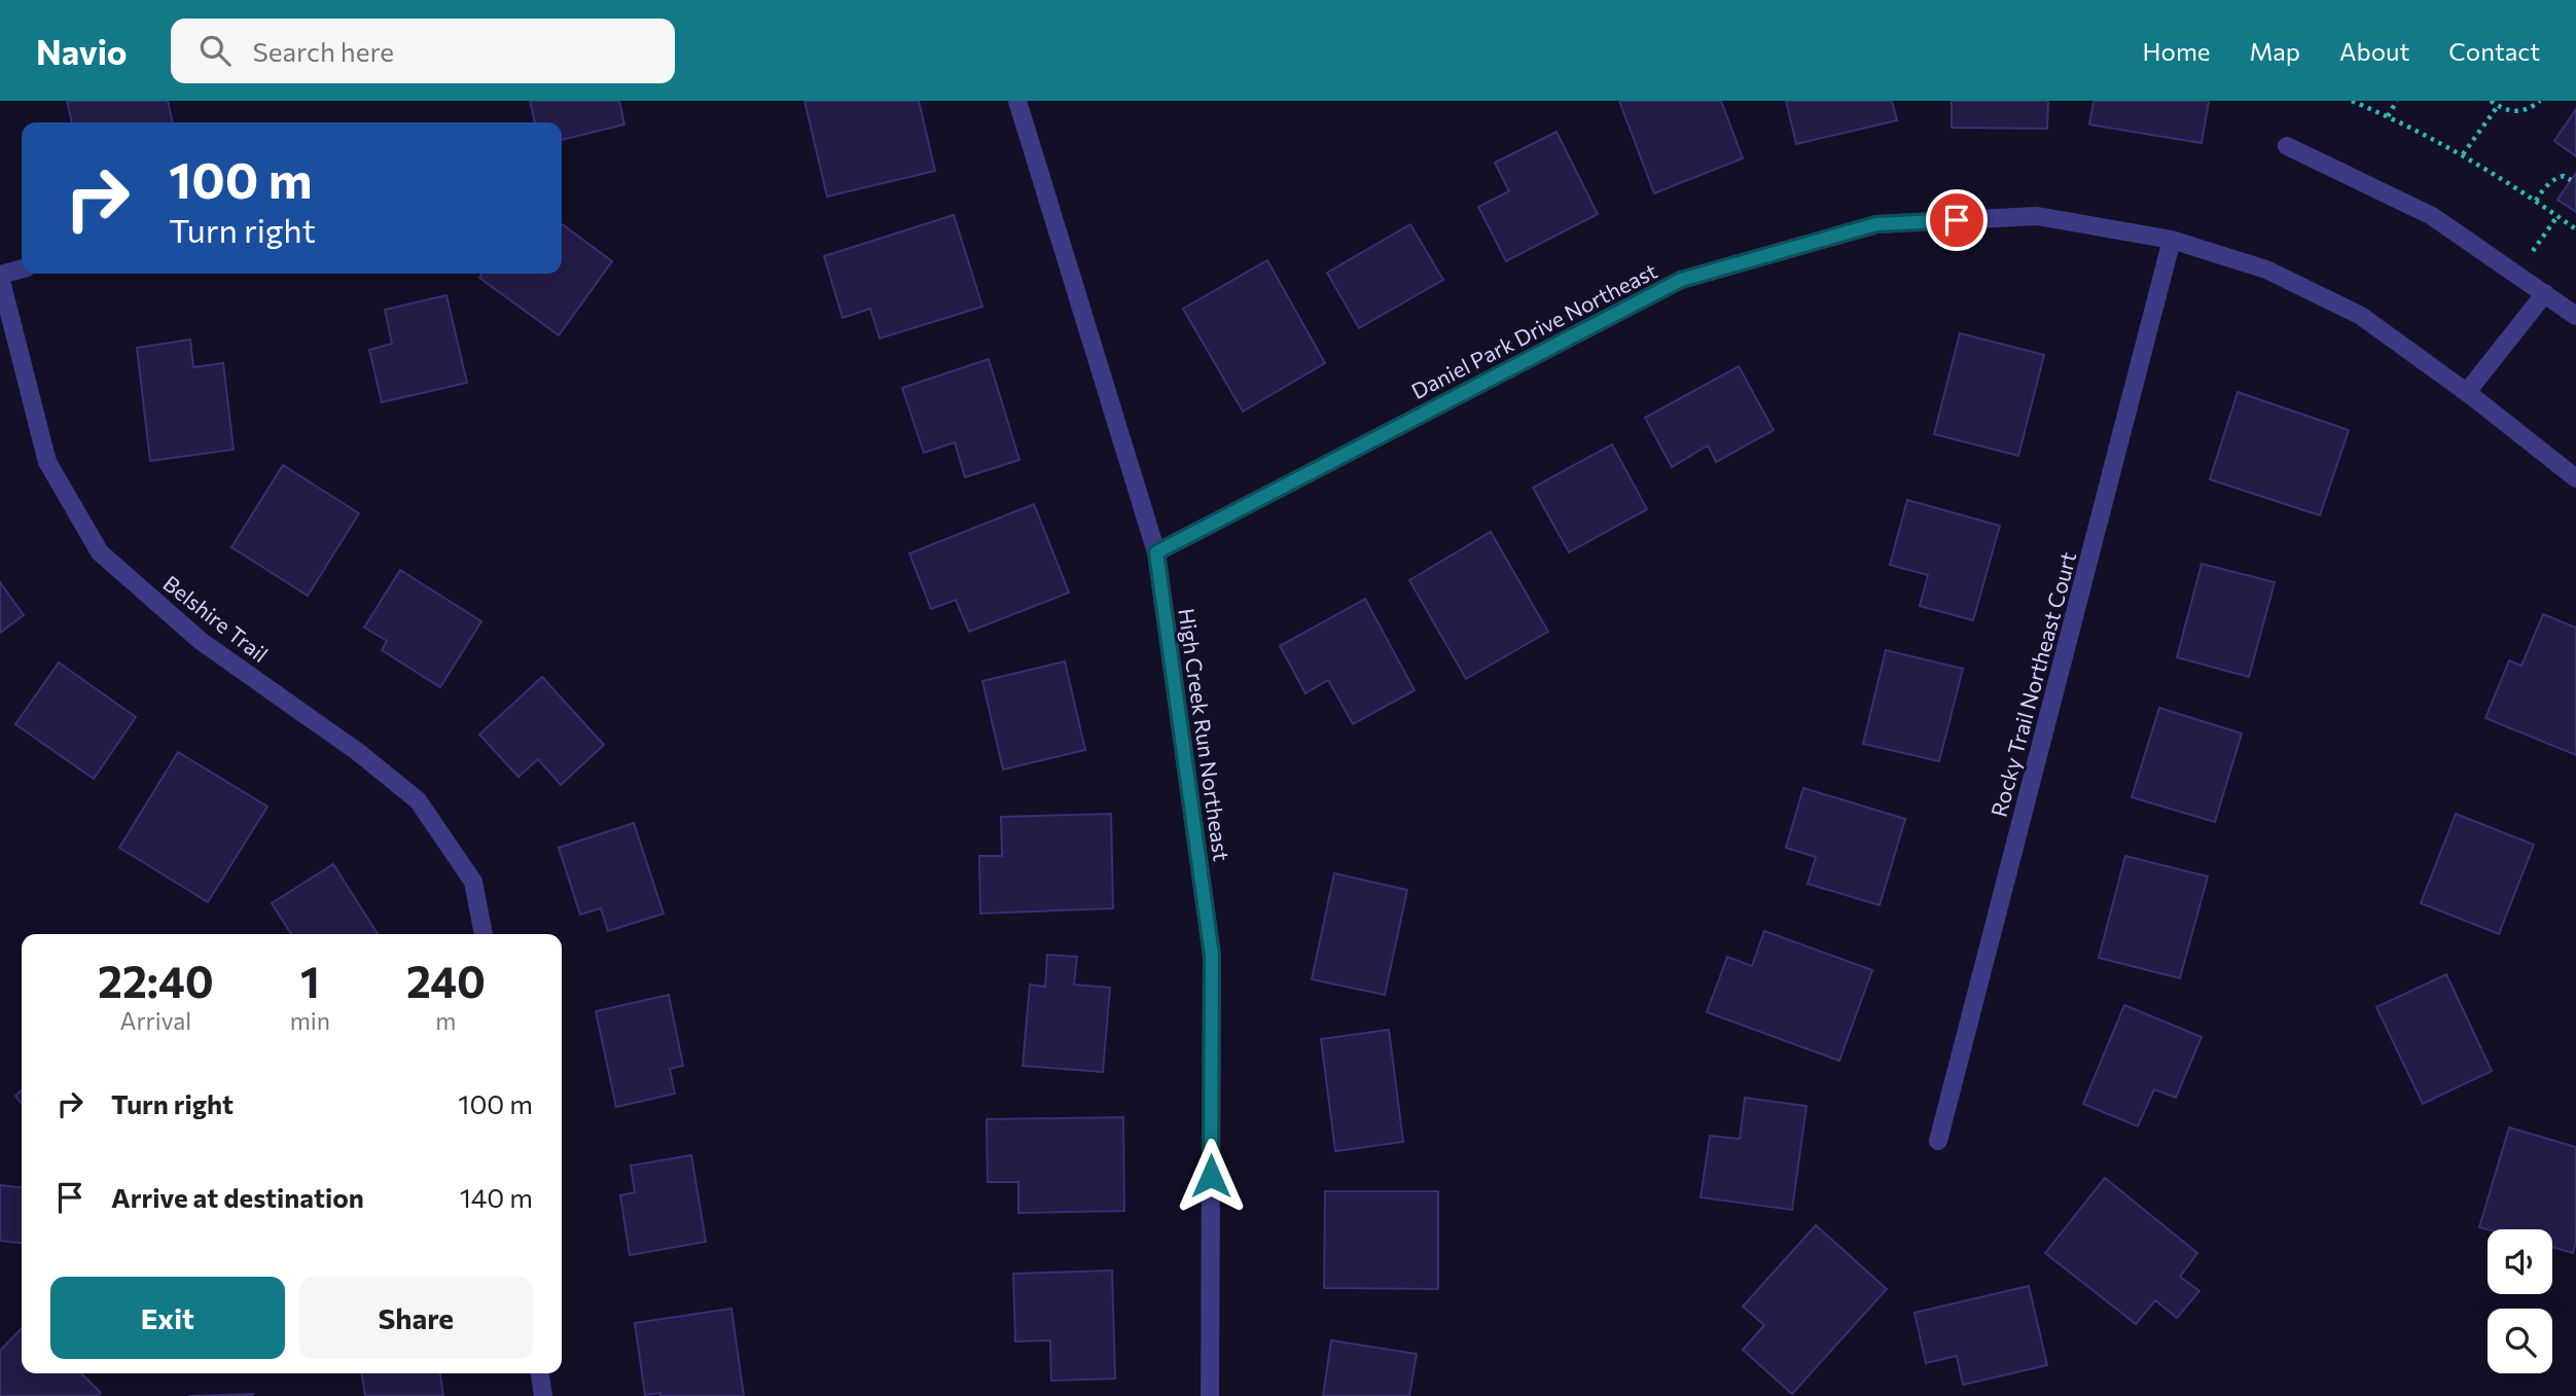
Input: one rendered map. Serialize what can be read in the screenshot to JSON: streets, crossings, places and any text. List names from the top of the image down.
{
  "streets": {
    "street": [
      "Daniel Park Drive Northeast",
      "Belshire Trail",
      "Rocky Trail Northeast Court",
      "High Creek Run Northeast"
    ]
  },
  "crossings": [
    ["Daniel Park Drive Northeast", "Rocky Trail Northeast Court"],
    ["Daniel Park Drive Northeast", "High Creek Run Northeast"]
  ],
  "page": {
    "header": "Navio",
    "search": "Search here",
    "nav": [
      "Home",
      "Map",
      "About",
      "Contact"
    ],
    "turn": ["100 m", "Turn right"],
    "eta": [
      "22:40",
      "Arrival",
      "1",
      "min",
      "240",
      "m"
    ],
    "list": [
      {
        "name": "Turn right",
        "value": "100 m"
      },
      {
        "name": "Arrive at destination",
        "value": "140 m"
      }
    ],
    "buttons": ["Exit", "Share"]
  }
}
